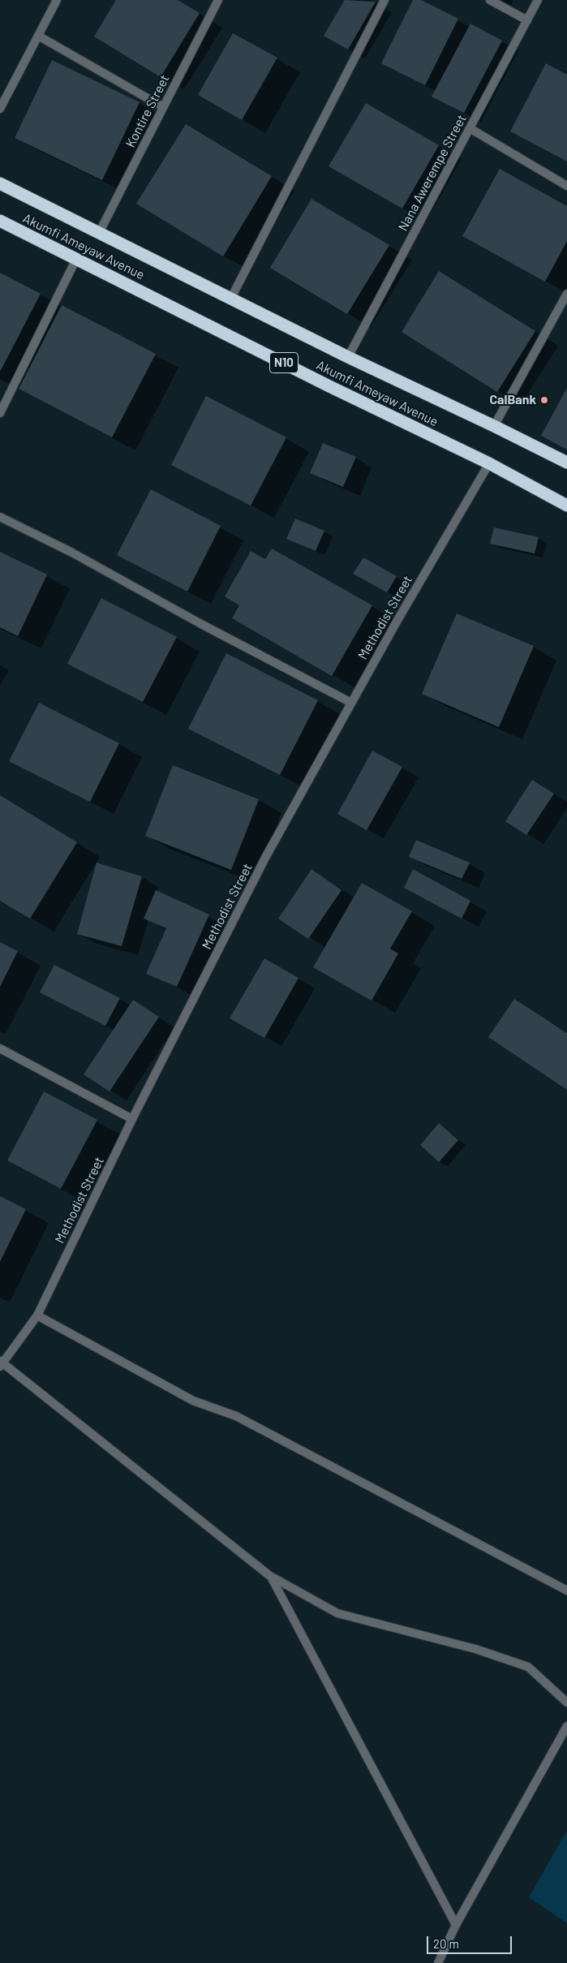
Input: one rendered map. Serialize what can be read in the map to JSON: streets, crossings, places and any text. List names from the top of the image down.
{
  "streets": {
    "highway": ["Akumfi Ameyaw Avenue", "N10"],
    "street": ["Kontire Street", "Nana Awerempe Street", "Methodist Street"]
  },
  "crossings": [
    ["Kontire Street", "Akumfi Ameyaw Avenue"],
    ["Nana Awerempe Street", "Akumfi Ameyaw Avenue"],
    ["Akumfi Ameyaw Avenue", "Methodist Street"]
  ],
  "places": ["CalBank"],
  "scale_bar": "20 m"
}
